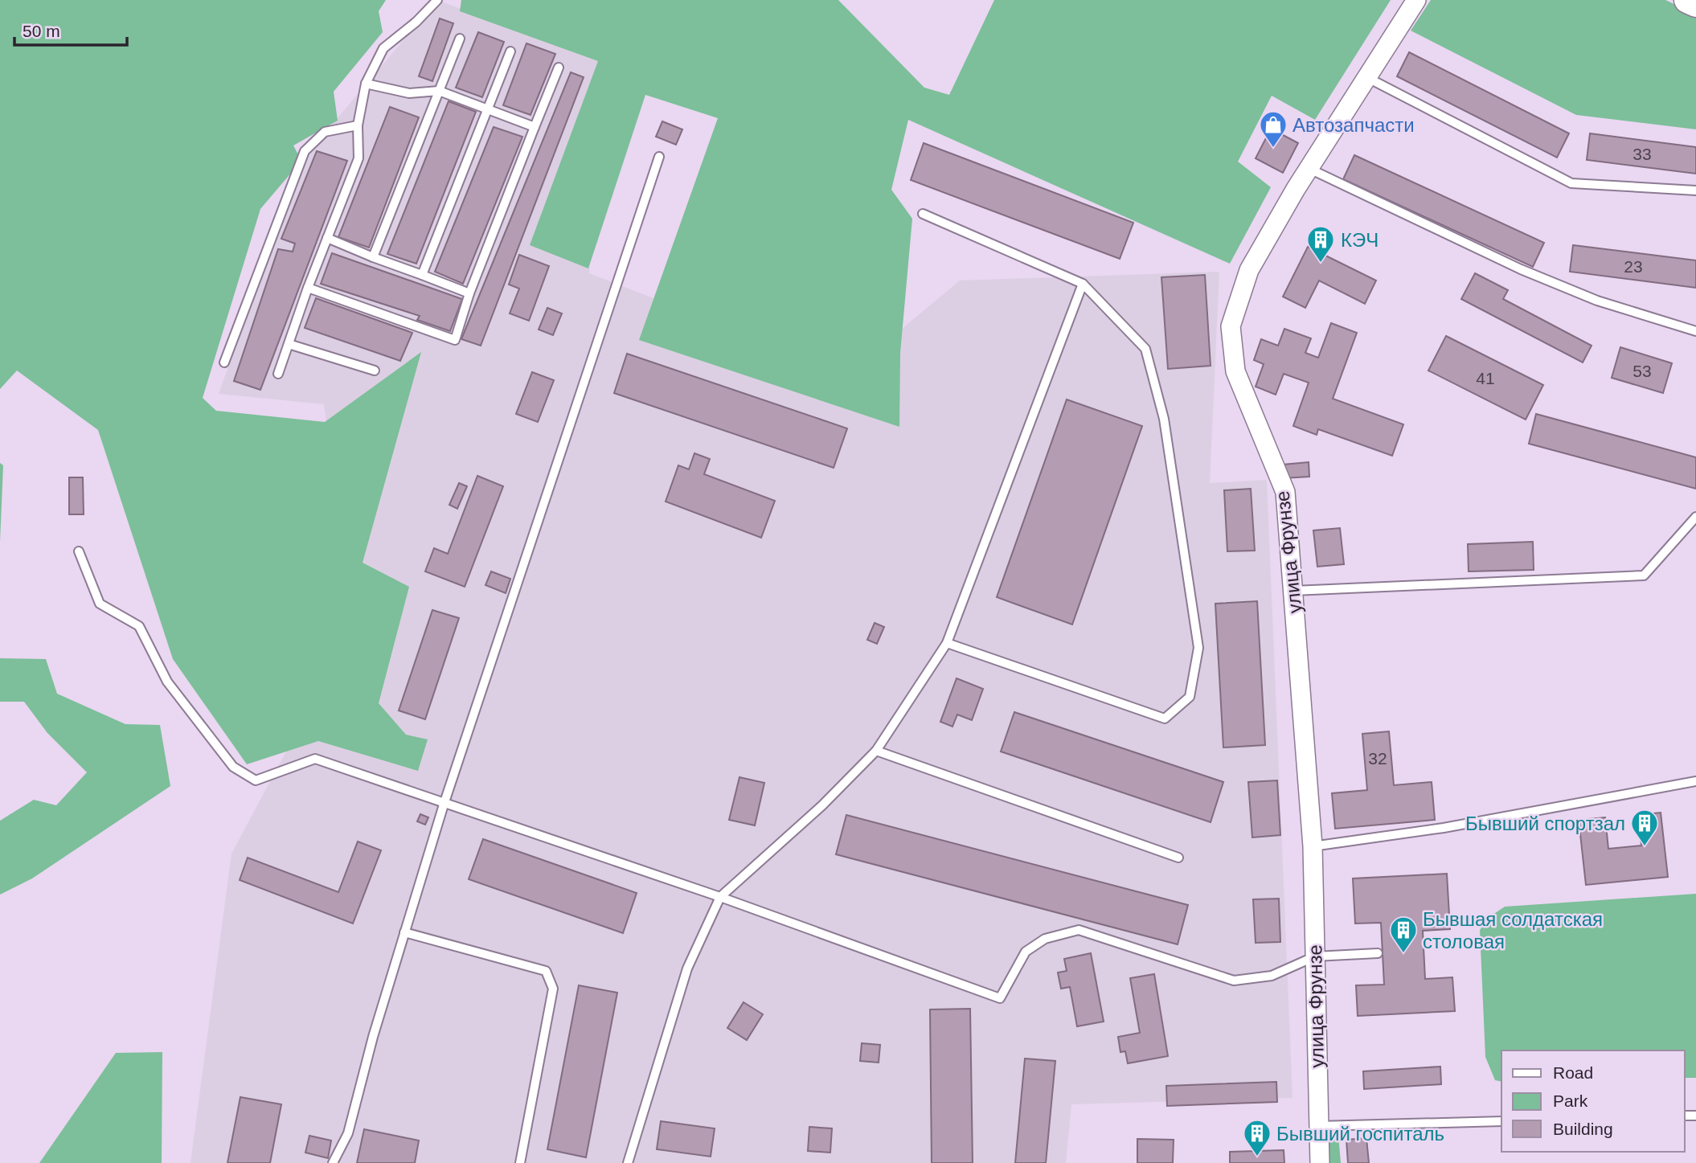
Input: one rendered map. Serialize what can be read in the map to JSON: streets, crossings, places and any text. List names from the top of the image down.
{
  "streets": {
    "street": ["улица Фрунзе"]
  },
  "places": {
    "shop": ["Автозапчасти"],
    "building": [
      "КЭЧ",
      "Бывший спортзал",
      "Бывшая солдатская столовая",
      "Бывший госпиталь"
    ]
  },
  "house_numbers": [
    "33",
    "23",
    "53",
    "41",
    "32"
  ],
  "legend": ["Road", "Park", "Building"],
  "scale_bar": "50 m"
}
